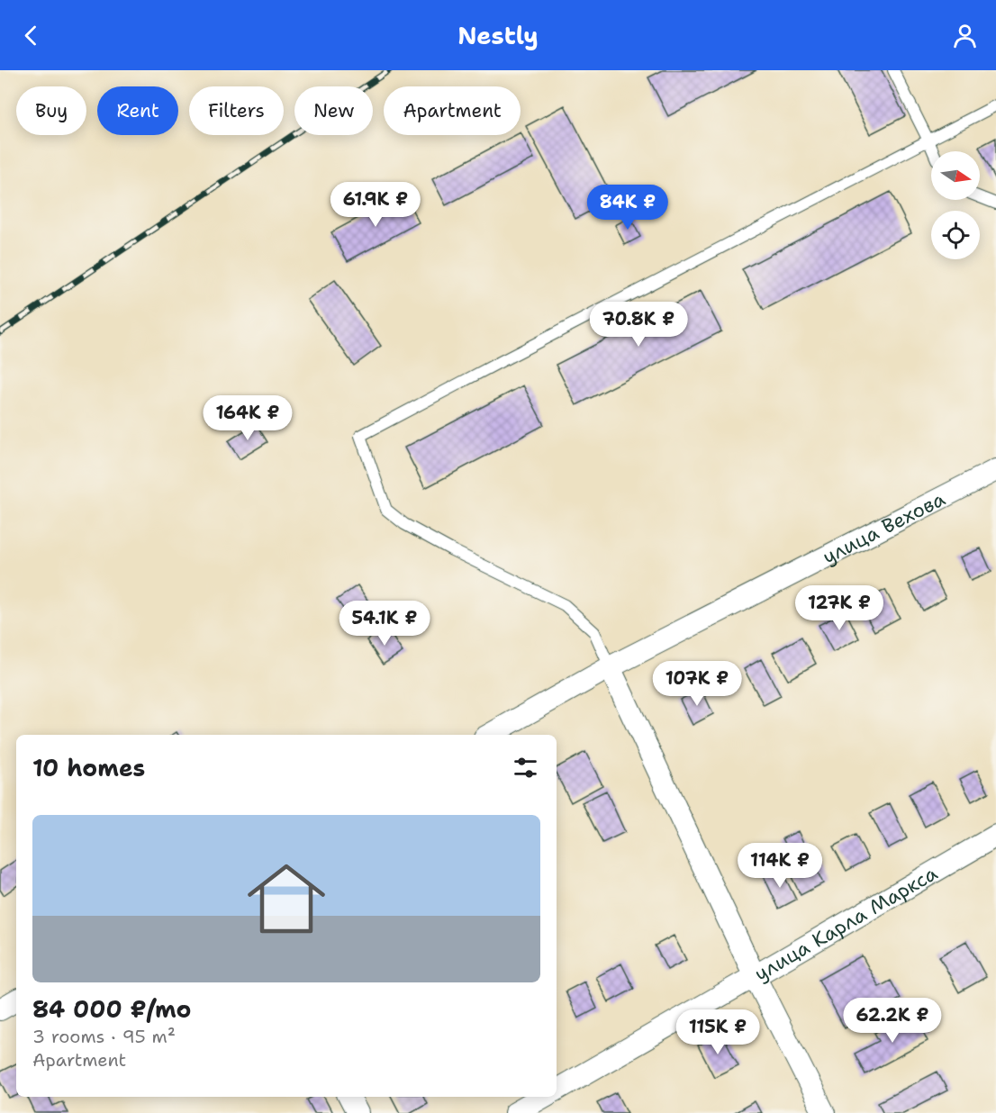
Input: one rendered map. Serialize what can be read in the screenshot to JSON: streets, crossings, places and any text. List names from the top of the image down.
{
  "streets": {
    "street": ["улица Вехова", "улица Карла Маркса"]
  },
  "north": "right",
  "page": {
    "header": "Nestly",
    "chip": [
      "Buy",
      "Rent",
      "Filters",
      "New",
      "Apartment"
    ],
    "price": [
      "61.9K ₽",
      "84K ₽",
      "70.8K ₽",
      "164K ₽",
      "127K ₽",
      "54.1K ₽",
      "107K ₽",
      "114K ₽",
      "62.2K ₽",
      "115K ₽"
    ],
    "heading": "10 homes",
    "list": [
      {
        "name": "84 000 ₽/mo",
        "note": "3 rooms · 95 m² · Apartment"
      }
    ]
  }
}
